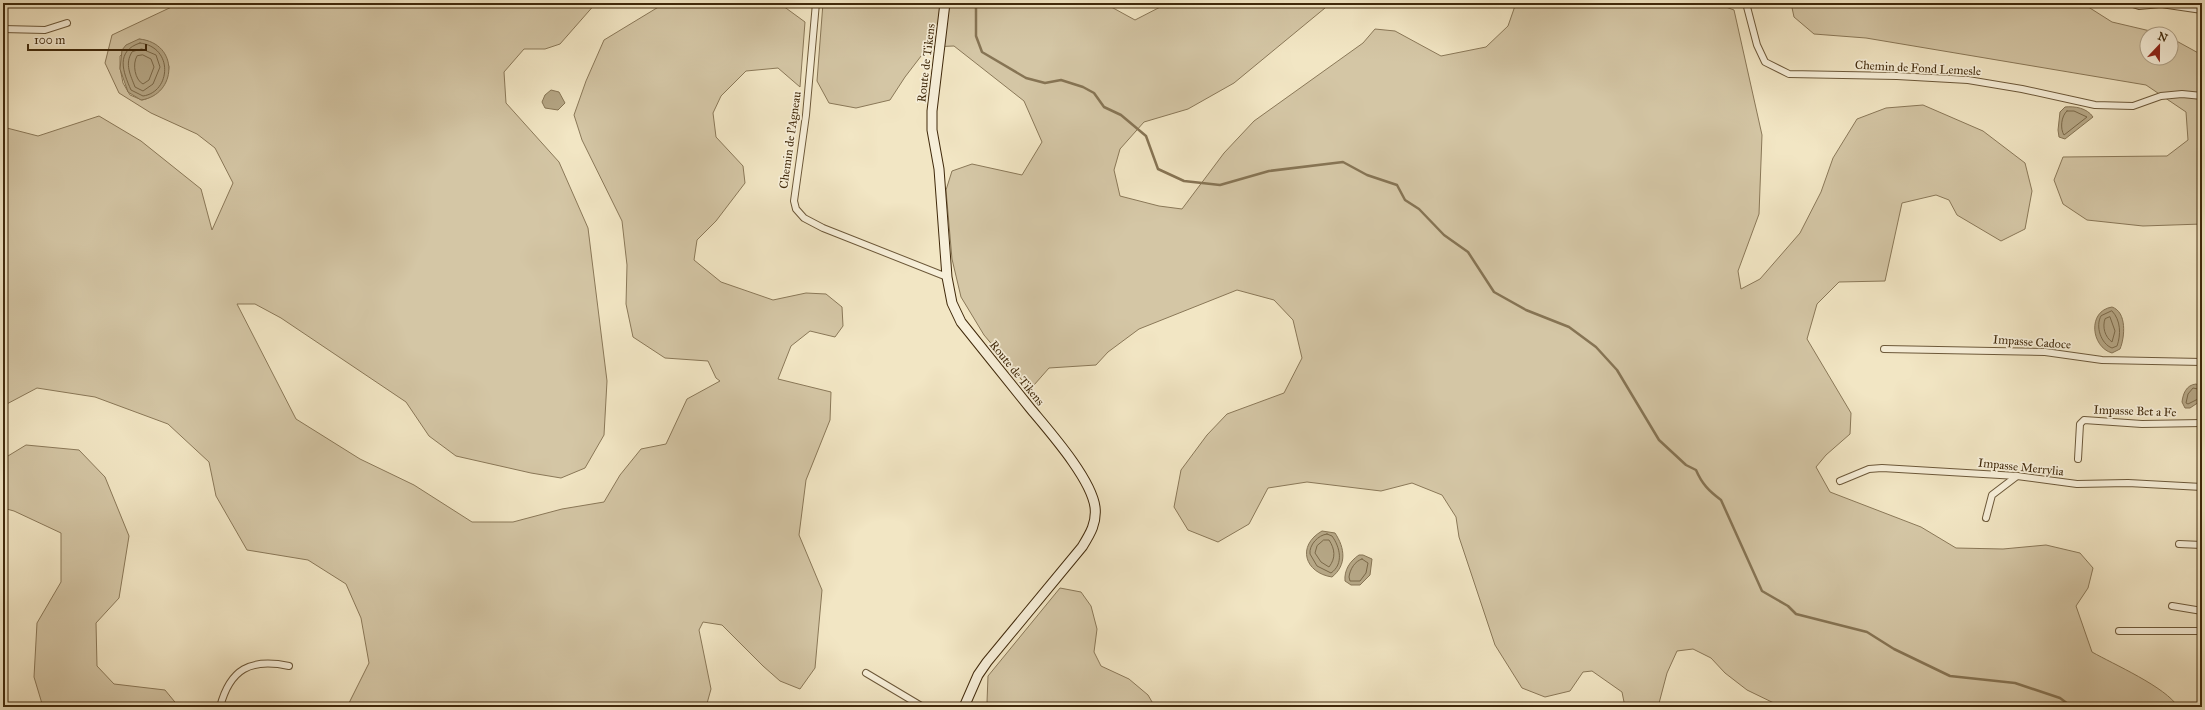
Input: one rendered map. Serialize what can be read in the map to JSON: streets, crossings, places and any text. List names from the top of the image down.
{
  "streets": {
    "street": [
      "Route de Tikens",
      "Chemin de Fond Lemesle",
      "Chemin de l’Agneau",
      "Impasse Cadoce",
      "Impasse Bet a Fe",
      "Impasse Merrylia"
    ]
  },
  "crossings": [
    ["Route de Tikens", "Chemin de l’Agneau"]
  ],
  "scale_bar": "100 m",
  "north": "top"
}
